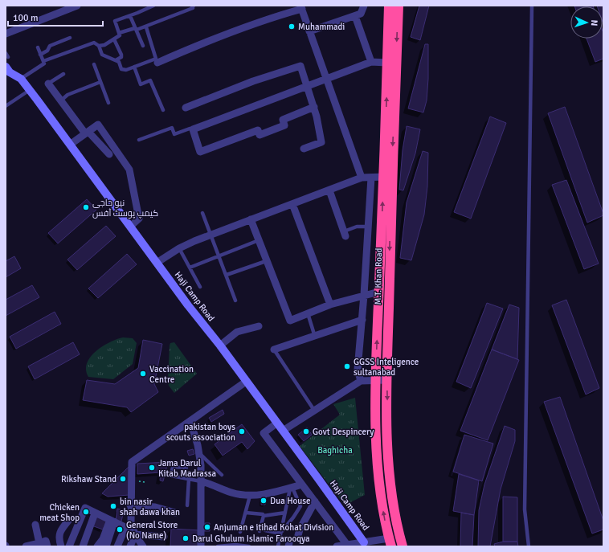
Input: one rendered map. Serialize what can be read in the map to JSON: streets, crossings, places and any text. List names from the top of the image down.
{
  "streets": {
    "highway": ["M.T. Khan Road"],
    "street": ["Haji Camp Road"]
  },
  "parks": ["Baghicha"],
  "places": [
    "Muhammadi",
    "نیو حاجی کیمپ پوسٹ آفس",
    "GGSS Inteligence sultanabad",
    "Vaccination Centre",
    "pakistan boys scouts association",
    "Govt Despincery",
    "Jama Darul Kitab Madrassa",
    "Rikshaw Stand",
    "Dua House",
    "bin nasir shah dawa khan",
    "Chicken meat Shop",
    "Anjuman e itihad Kohat Division",
    "General Store (No Name)",
    "Darul Ghulum Islamic Farooqya"
  ],
  "scale_bar": "100 m",
  "north": "right"
}
